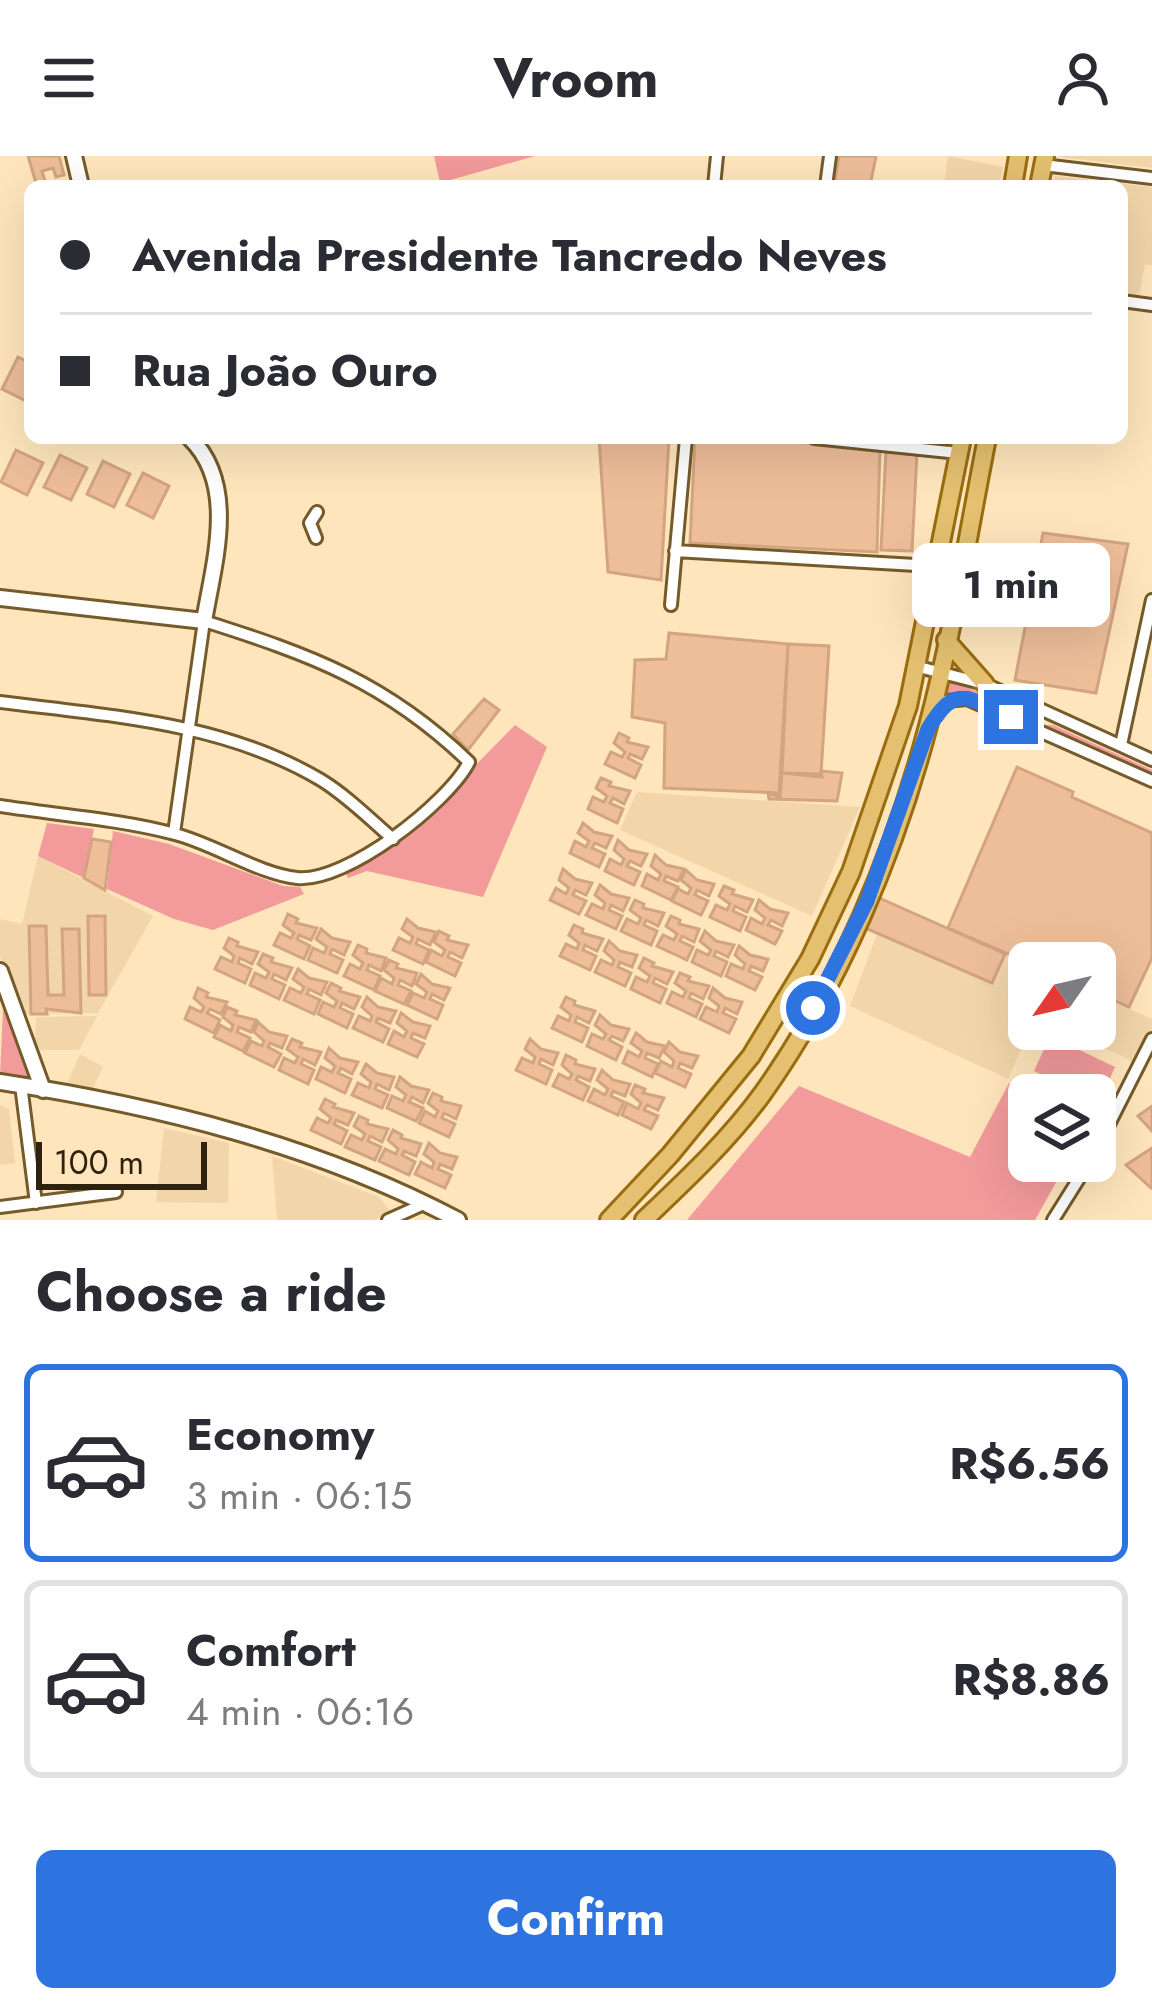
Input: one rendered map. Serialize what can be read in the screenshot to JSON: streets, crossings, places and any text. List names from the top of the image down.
{
  "scale_bar": "100 m",
  "north": "bottom left",
  "page": {
    "header": "Vroom",
    "banner": ["Avenida Presidente Tancredo Neves", "Rua João Ouro"],
    "bubble": "1 min",
    "scale": "100 m",
    "heading": "Choose a ride",
    "list": [
      {
        "name": "Economy",
        "note": "3 min · 06:15",
        "value": "R$6.56"
      },
      {
        "name": "Comfort",
        "note": "4 min · 06:16",
        "value": "R$8.86"
      }
    ],
    "buttons": "Confirm"
  }
}
